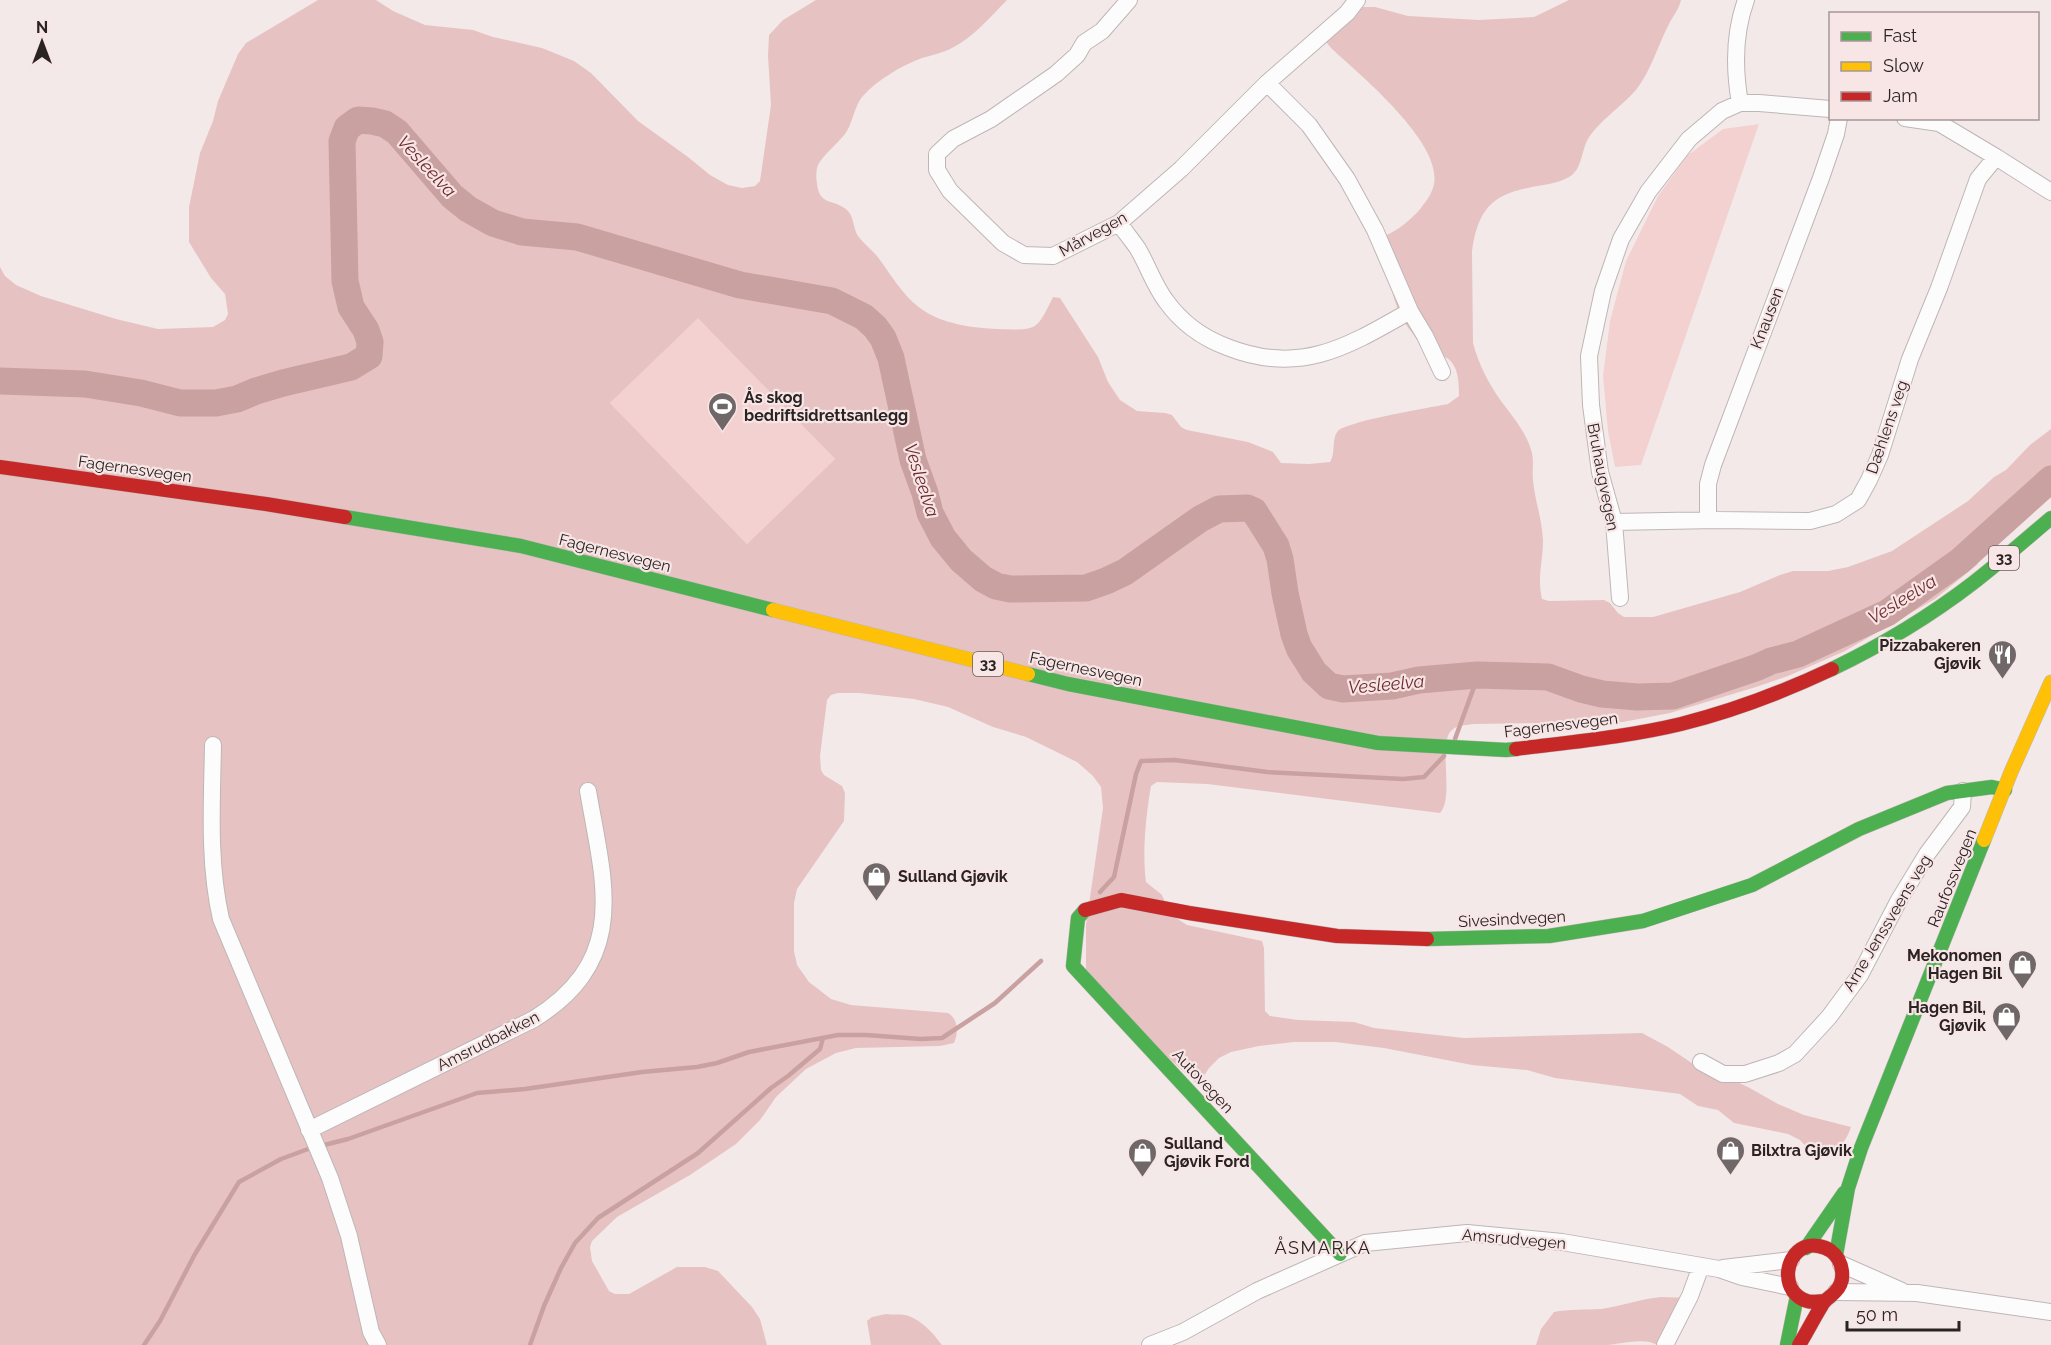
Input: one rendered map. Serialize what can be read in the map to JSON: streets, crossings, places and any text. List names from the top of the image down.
{
  "streets": {
    "main road": [
      "Fagernesvegen",
      "33",
      "Raufossvegen",
      "Sivesindvegen",
      "Autovegen"
    ],
    "street": [
      "Mårvegen",
      "Knausen",
      "Dæhlens veg",
      "Bruhaugvegen",
      "Arne Jenssveens veg",
      "Amsrudbakken",
      "Amsrudvegen"
    ]
  },
  "crossings": [
    ["Knausen", "Dæhlens veg"],
    ["Dæhlens veg", "Bruhaugvegen"],
    ["Raufossvegen", "Sivesindvegen"],
    ["Raufossvegen", "Amsrudvegen"],
    ["Sivesindvegen", "Arne Jenssveens veg"],
    ["Sivesindvegen", "Autovegen"],
    ["Autovegen", "Amsrudvegen"]
  ],
  "districts": ["ÅSMARKA"],
  "water": ["Vesleelva"],
  "places": {
    "sports": ["Ås skog bedriftsidrettsanlegg"],
    "restaurant": ["Pizzabakeren Gjøvik"],
    "shop": [
      "Sulland Gjøvik",
      "Mekonomen Hagen Bil",
      "Hagen Bil, Gjøvik",
      "Bilxtra Gjøvik",
      "Sulland Gjøvik Ford"
    ]
  },
  "legend": ["Fast", "Slow", "Jam"],
  "scale_bar": "50 m",
  "north": "top"
}
